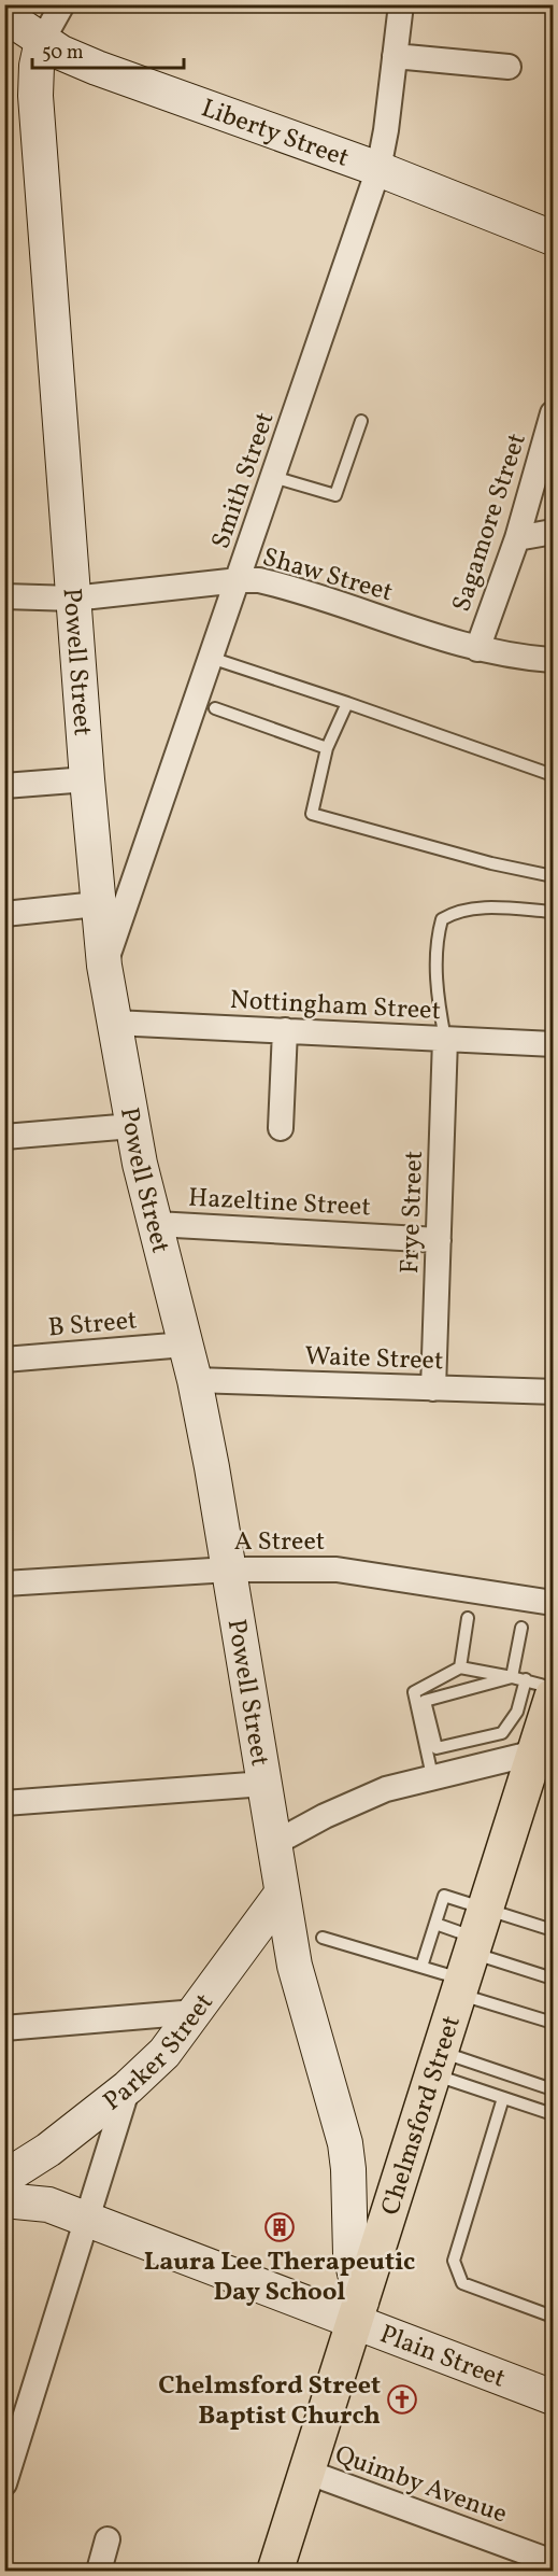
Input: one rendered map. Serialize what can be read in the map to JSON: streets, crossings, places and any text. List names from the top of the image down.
{
  "streets": {
    "main road": ["Chelmsford Street"],
    "street": [
      "Liberty Street",
      "Smith Street",
      "Sagamore Street",
      "Shaw Street",
      "Powell Street",
      "Nottingham Street",
      "Hazeltine Street",
      "Frye Street",
      "B Street",
      "Waite Street",
      "A Street",
      "Parker Street",
      "Plain Street",
      "Quimby Avenue"
    ]
  },
  "crossings": [
    ["Liberty Street", "Smith Street"],
    ["Liberty Street", "Powell Street"],
    ["Smith Street", "Shaw Street"],
    ["Smith Street", "Powell Street"],
    ["Sagamore Street", "Shaw Street"],
    ["Shaw Street", "Powell Street"],
    ["Powell Street", "Nottingham Street"],
    ["Powell Street", "Hazeltine Street"],
    ["Powell Street", "B Street"],
    ["Powell Street", "Waite Street"],
    ["Powell Street", "A Street"],
    ["Powell Street", "Parker Street"],
    ["Powell Street", "Chelmsford Street"],
    ["Powell Street", "Plain Street"],
    ["Nottingham Street", "Frye Street"],
    ["Hazeltine Street", "Frye Street"],
    ["Frye Street", "Waite Street"],
    ["Chelmsford Street", "Plain Street"],
    ["Chelmsford Street", "Quimby Avenue"]
  ],
  "places": {
    "building": ["Laura Lee Therapeutic Day School"],
    "church": ["Chelmsford Street Baptist Church"]
  },
  "scale_bar": "50 m"
}
